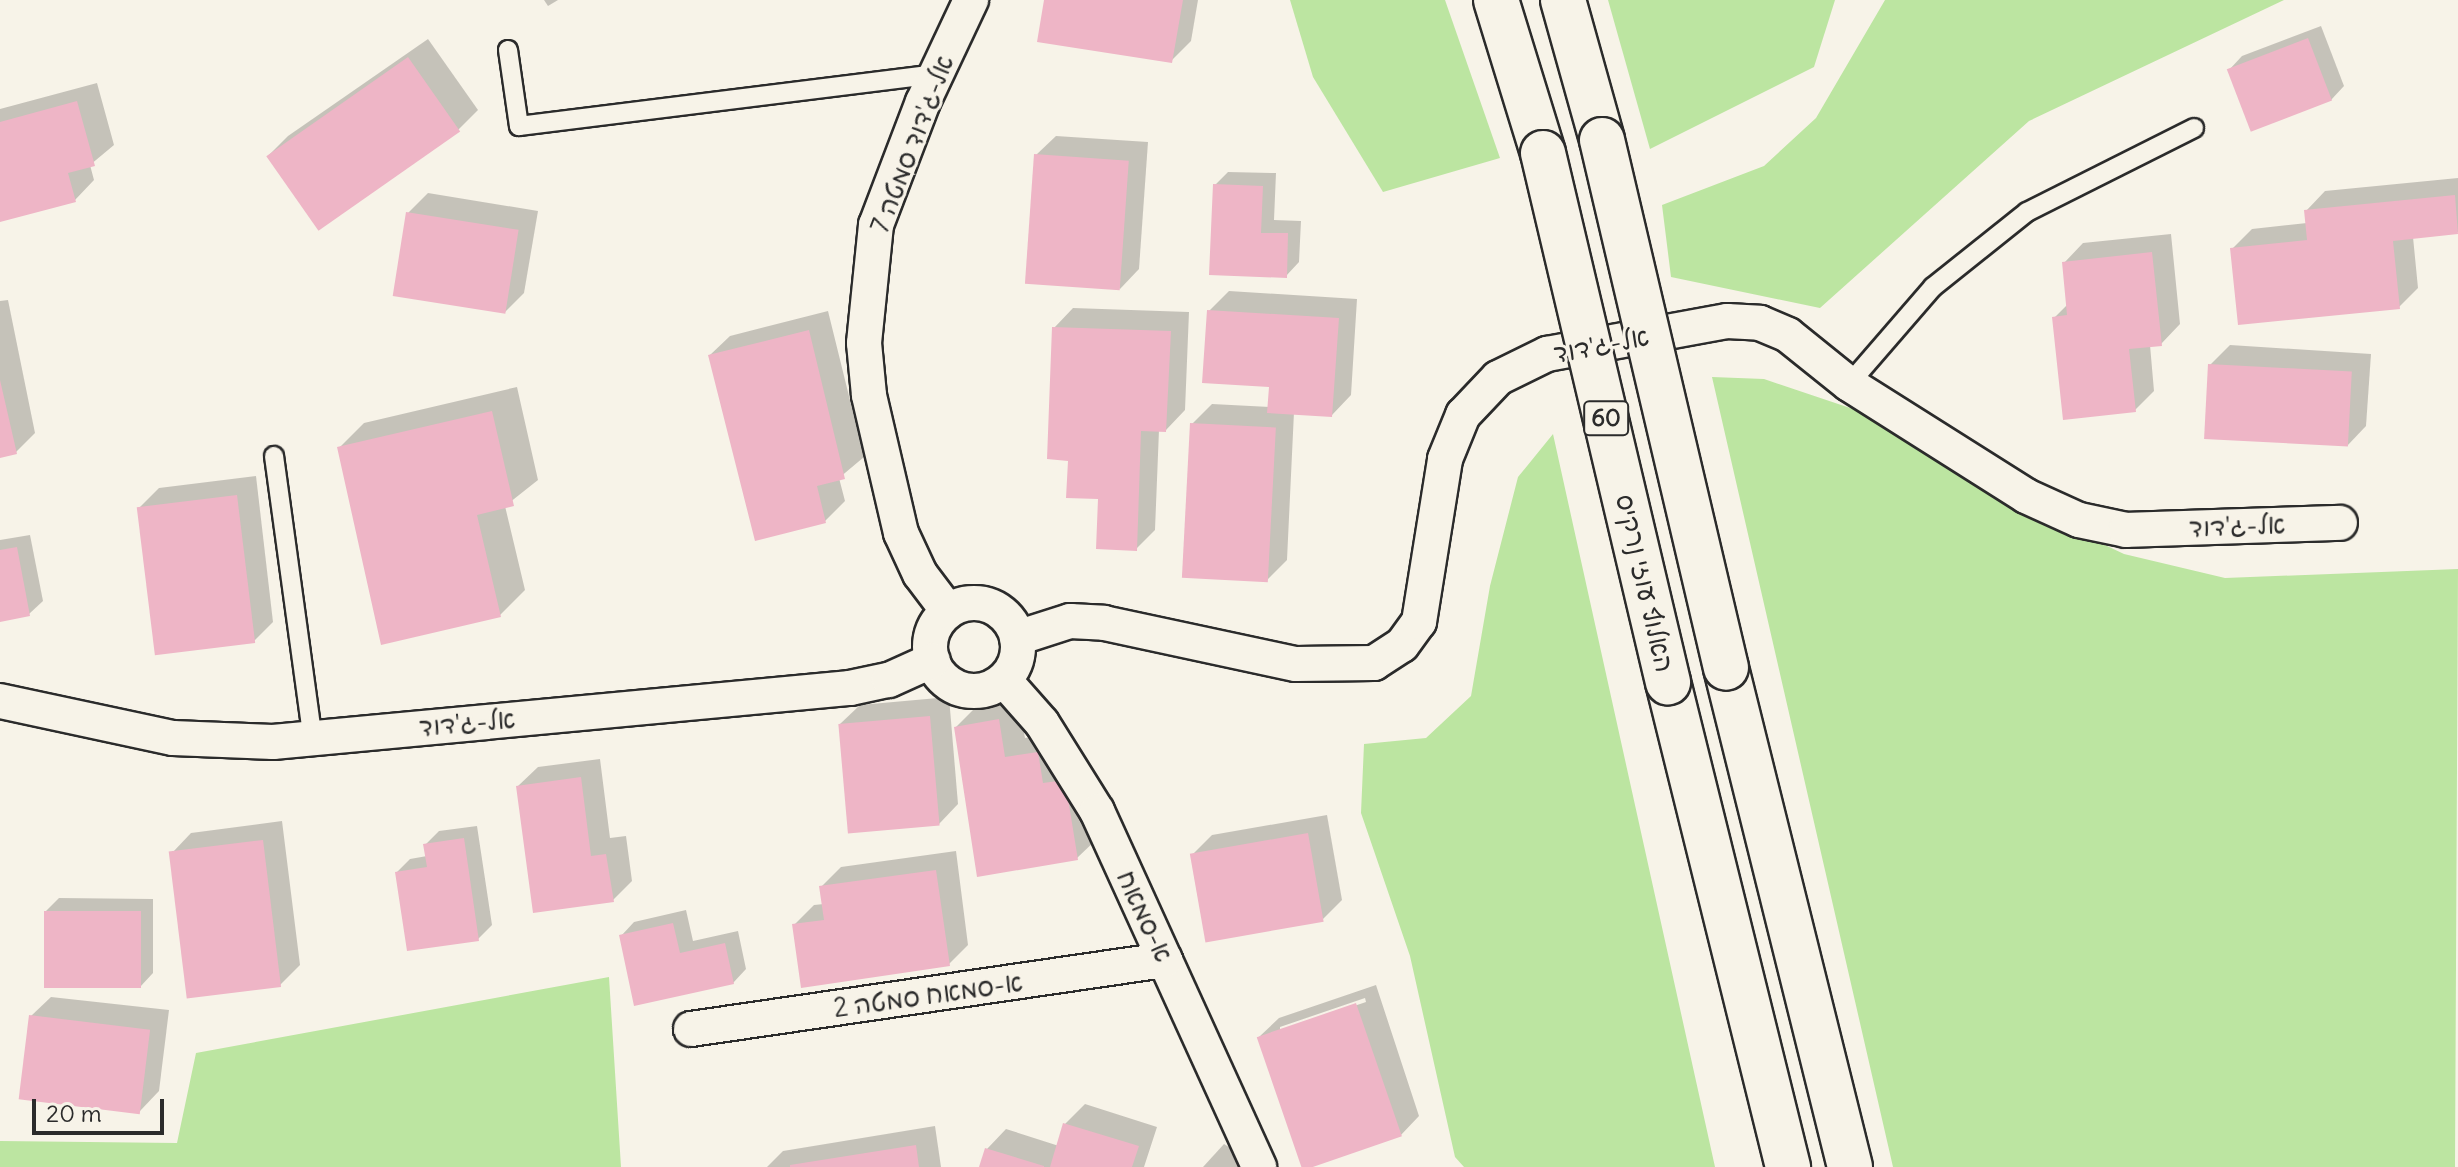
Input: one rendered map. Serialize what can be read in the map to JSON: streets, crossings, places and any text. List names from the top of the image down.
{
  "streets": {
    "highway": ["60", "האלוף עוזי נרקיס"],
    "street": [
      "אל-ג'דוד סמטה 7",
      "אל-ג'דוד",
      "א-סמאח",
      "א-סמאח סמטה 2"
    ]
  },
  "crossings": [
    ["אל-ג'דוד סמטה 7", "אל-ג'דוד"],
    ["אל-ג'דוד סמטה 7", "א-סמאח"],
    ["אל-ג'דוד", "א-סמאח"],
    ["א-סמאח", "א-סמאח סמטה 2"]
  ],
  "scale_bar": "20 m"
}
